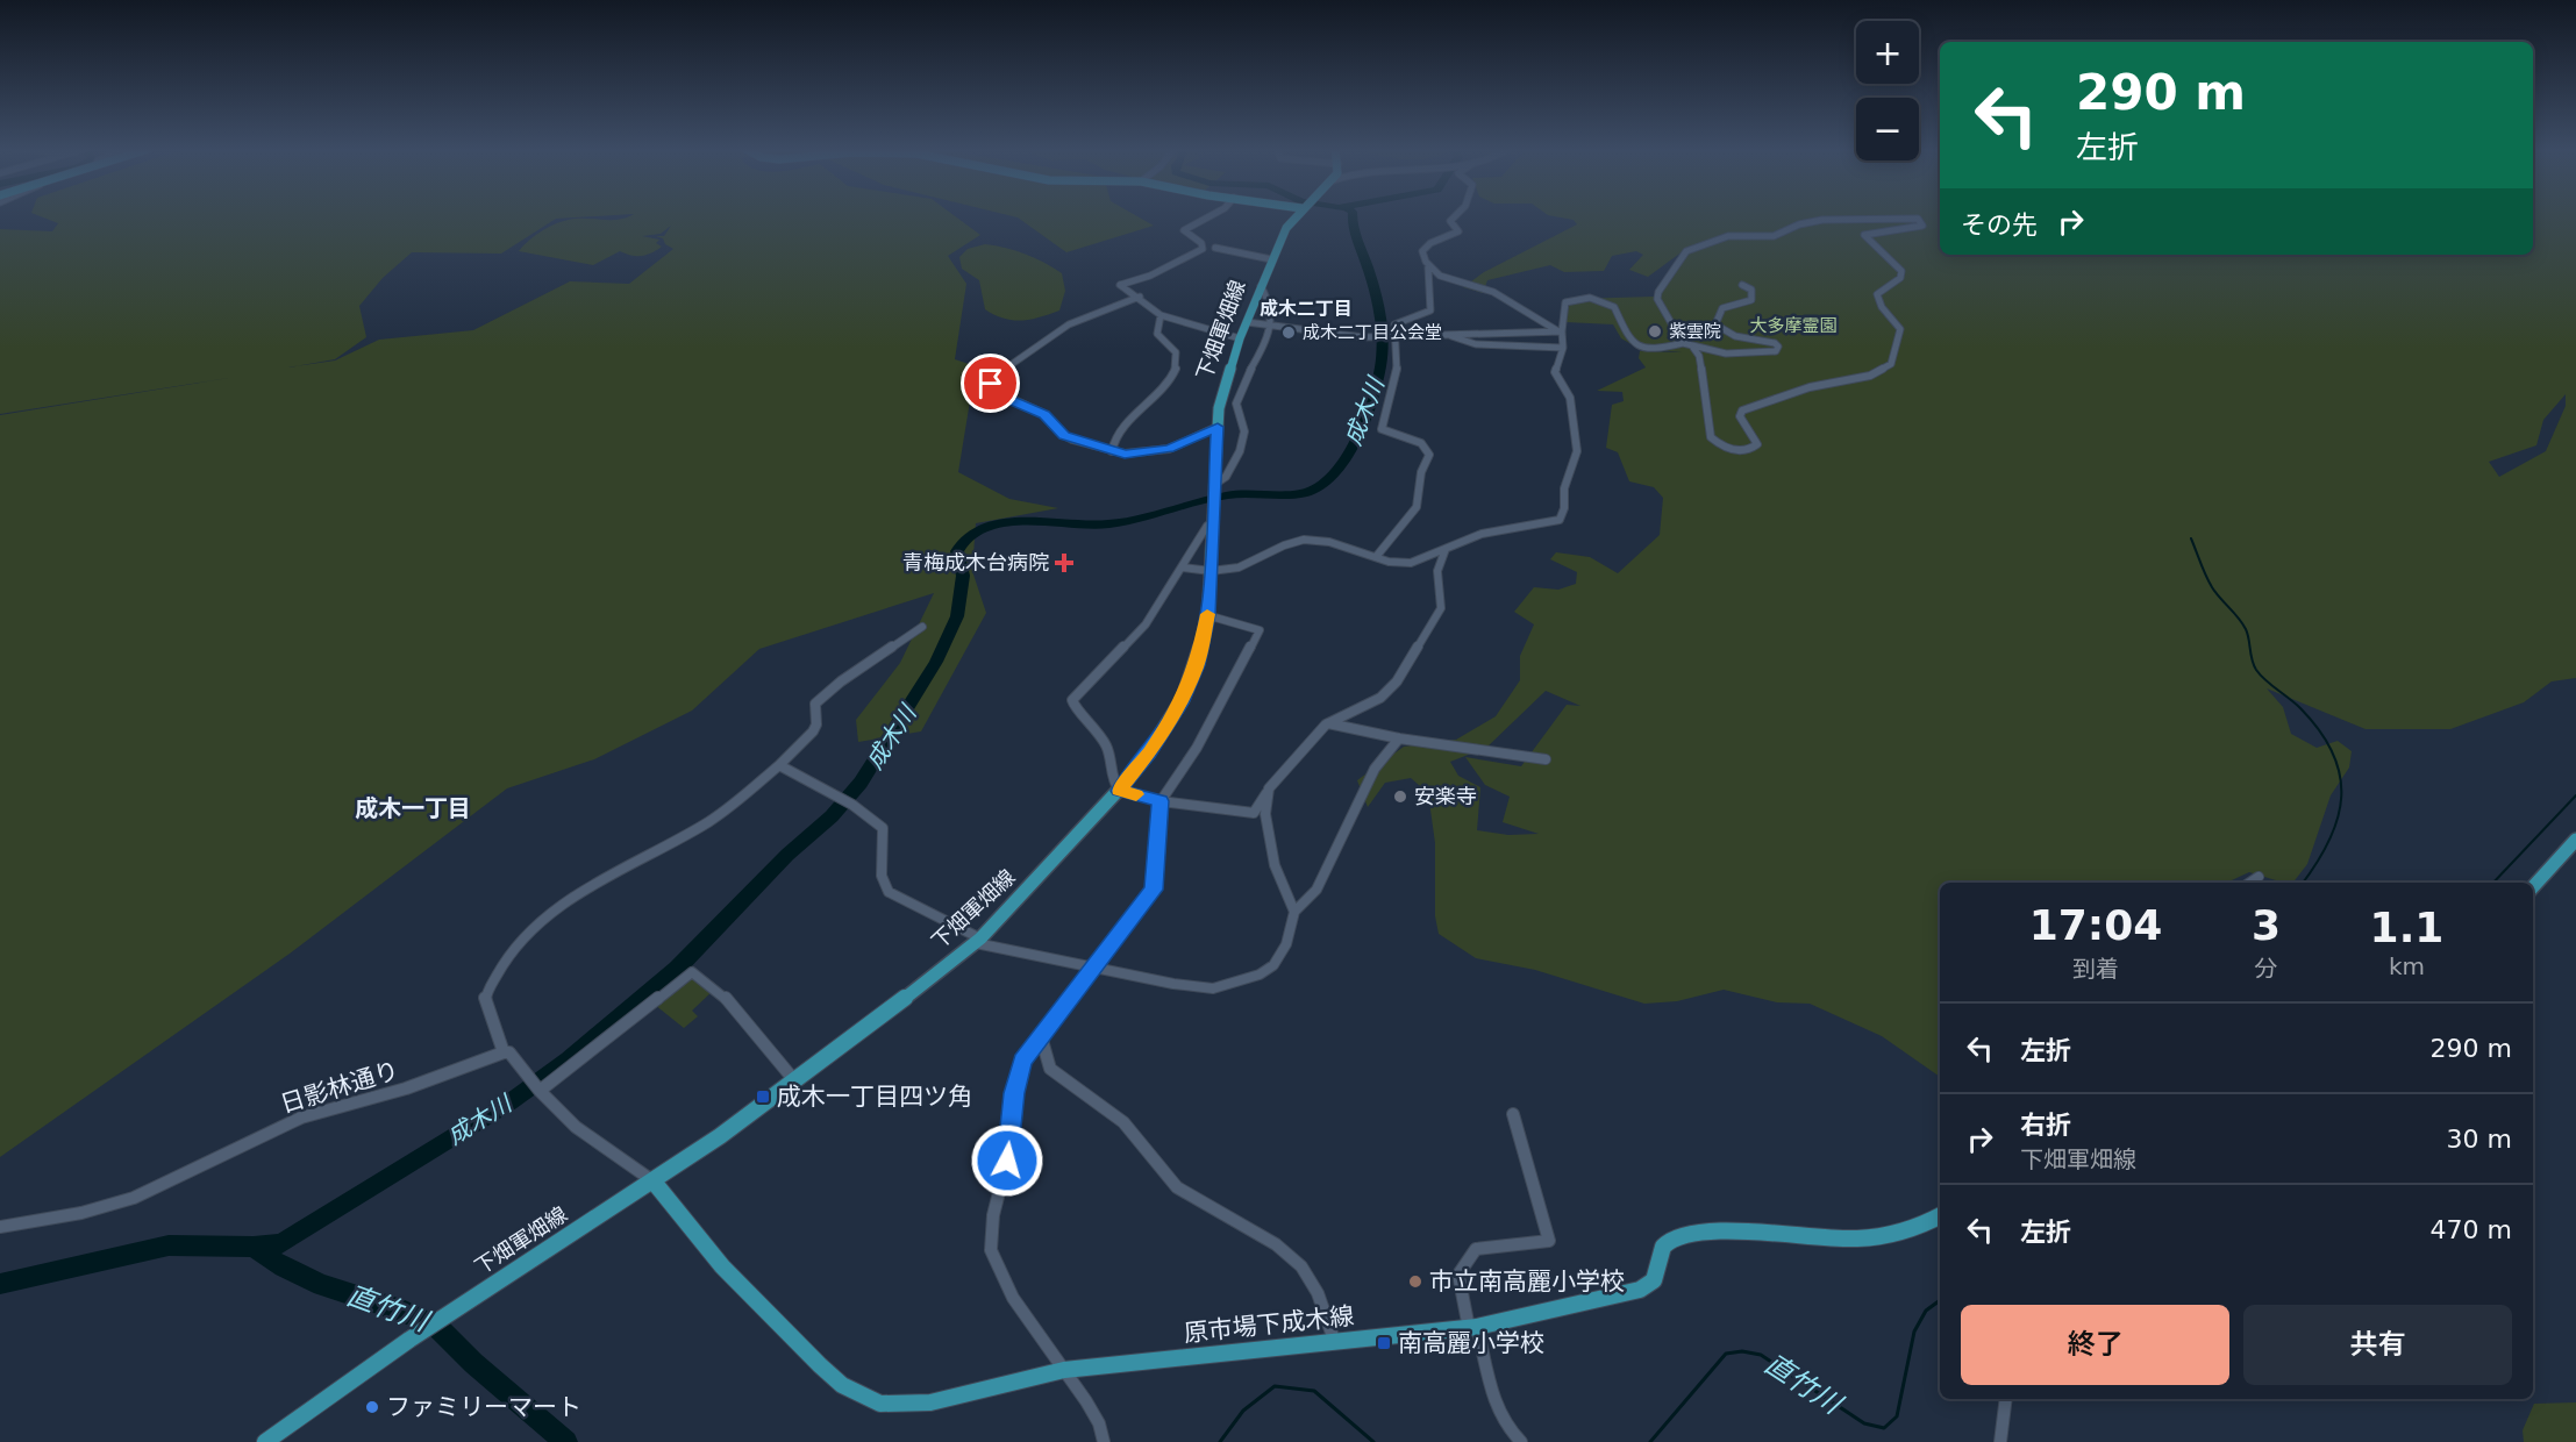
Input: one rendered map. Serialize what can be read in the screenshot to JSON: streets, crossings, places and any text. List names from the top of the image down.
{
  "streets": {
    "main road": ["下畑軍畑線", "原市場下成木線"],
    "street": ["日影林通り"]
  },
  "crossings": [
    ["下畑軍畑線", "原市場下成木線"]
  ],
  "districts": ["成木二丁目", "成木一丁目"],
  "water": ["成木川", "直竹川"],
  "parks": ["大多摩霊園"],
  "places": {
    "other": [
      "紫雲院",
      "成木二丁目公会堂",
      "安楽寺",
      "市立南高麗小学校",
      "ファミリーマート"
    ],
    "health": ["青梅成木台病院"],
    "transit": ["成木一丁目四ツ角", "南高麗小学校"]
  },
  "page": {
    "map_buttons": ["+", "−"],
    "turn": ["290 m", "左折"],
    "then": "その先",
    "eta": [
      "17:04",
      "到着",
      "3",
      "分",
      "1.1",
      "km"
    ],
    "list": [
      {
        "name": "左折",
        "value": "290 m"
      },
      {
        "name": "右折",
        "note": "下畑軍畑線",
        "value": "30 m"
      },
      {
        "name": "左折",
        "value": "470 m"
      }
    ],
    "buttons": ["終了", "共有"]
  }
}
